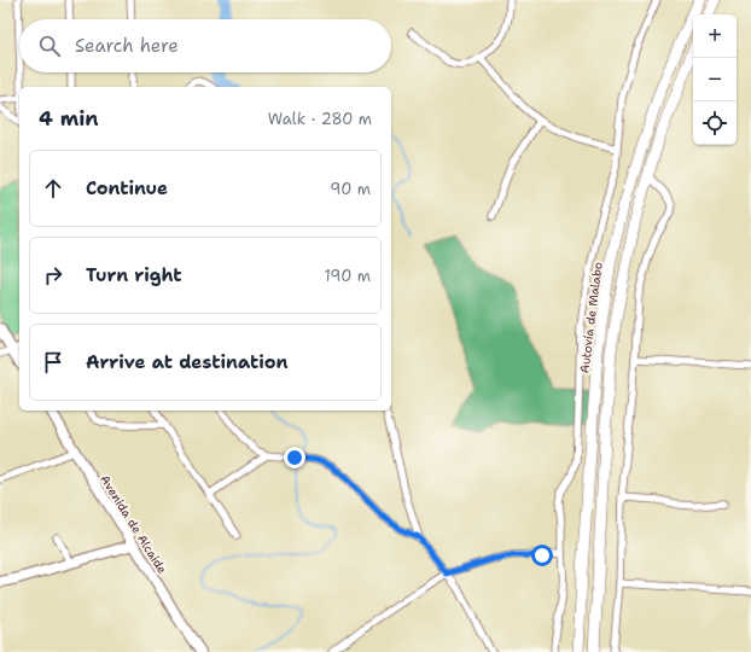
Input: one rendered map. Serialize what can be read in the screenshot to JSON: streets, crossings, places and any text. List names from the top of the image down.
{
  "streets": {
    "main road": ["Autovía de Malabo", "Avenida de Alcaide"]
  },
  "page": {
    "map_buttons": ["+", "−"],
    "search": "Search here",
    "heading": ["4 min", "Walk · 280 m"],
    "list": [
      ["Continue", "90 m"],
      ["Turn right", "190 m"],
      "Arrive at destination"
    ]
  }
}
